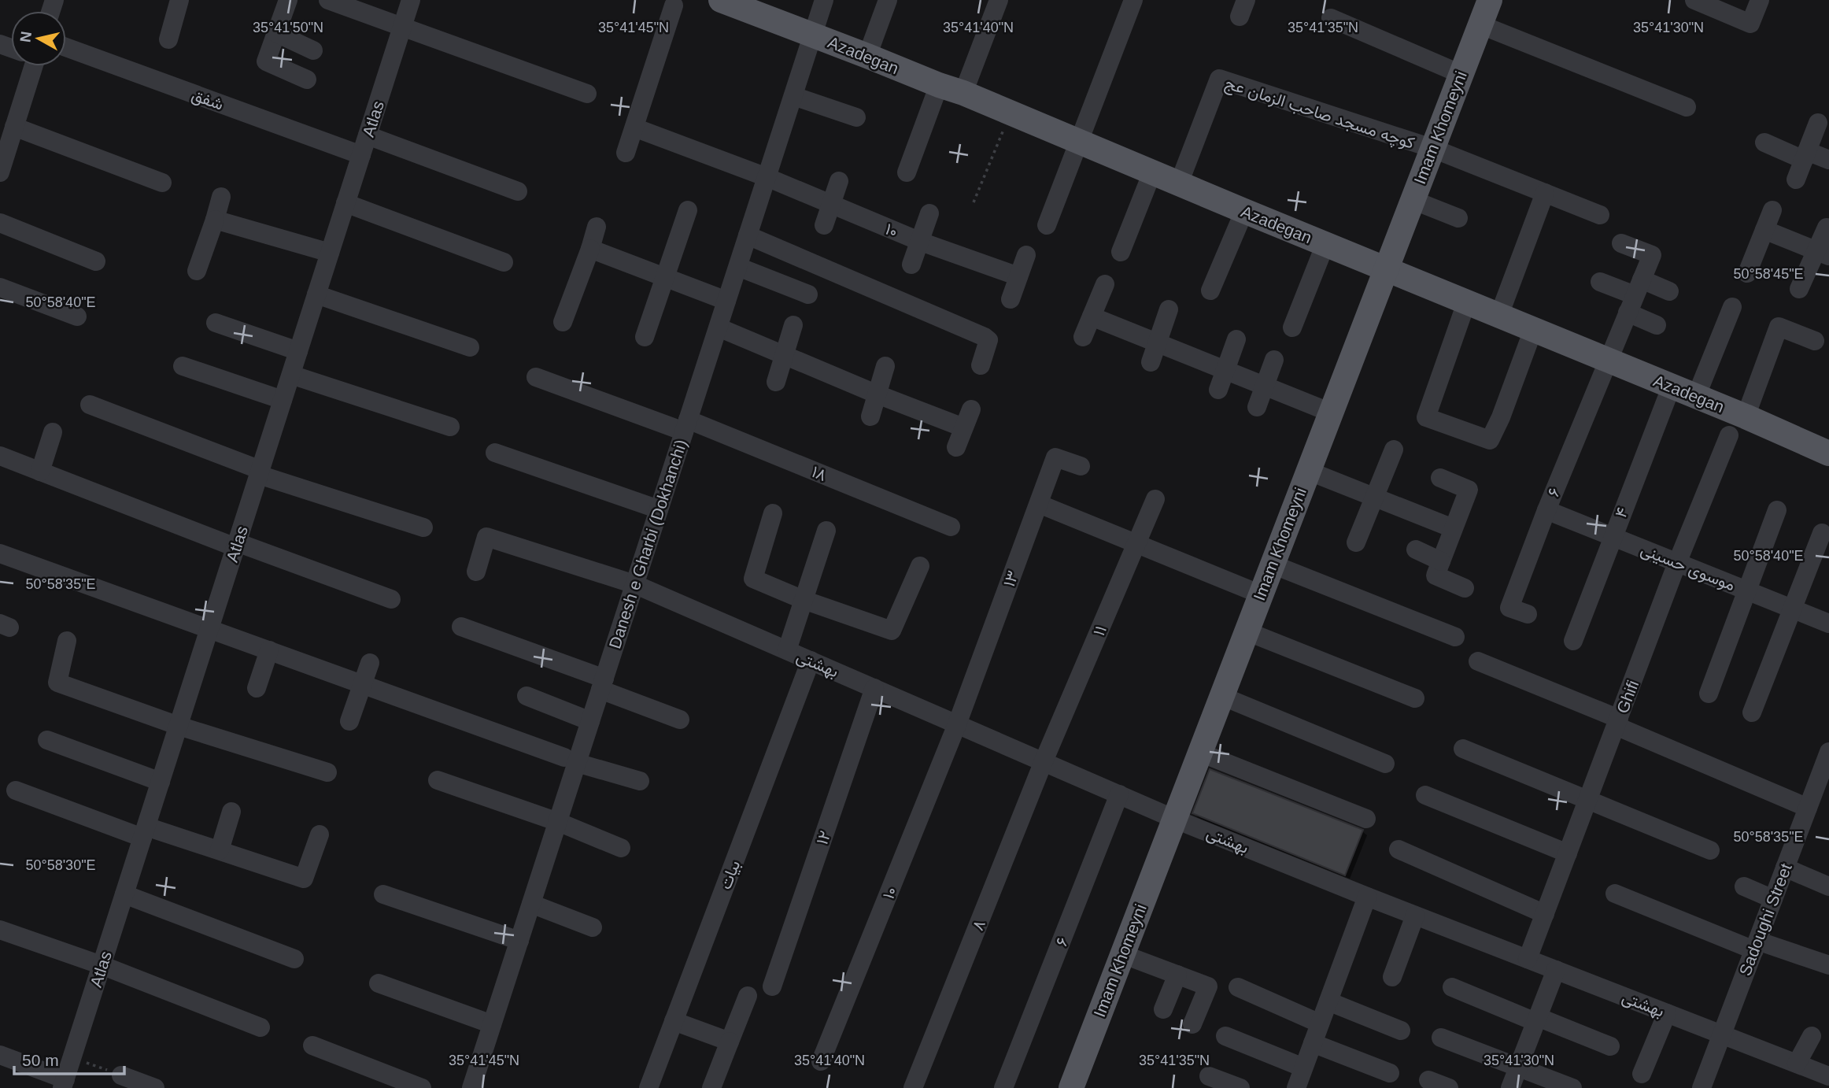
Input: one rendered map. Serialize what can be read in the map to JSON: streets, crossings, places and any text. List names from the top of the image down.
{
  "streets": {
    "main road": ["Azadegan", "Imam Khomeyni"],
    "street": [
      "شفق",
      "کوچه مسجد صاحب الزمان عج",
      "Atlas",
      "۱۰",
      "۱۸",
      "۶",
      "۴",
      "Danesh e Gharbi (Dokhanchi)",
      "موسوی حسینی",
      "۱۳",
      "۱۱",
      "بهشتی",
      "Ghifi",
      "۱۲",
      "بیات",
      "Sadoughi Street",
      "۸"
    ]
  },
  "crossings": [
    ["Azadegan", "کوچه مسجد صاحب الزمان عج"],
    ["Azadegan", "Imam Khomeyni"],
    ["Azadegan", "۶"],
    ["Azadegan", "۴"],
    ["Azadegan", "Danesh e Gharbi (Dokhanchi)"],
    ["شفق", "Atlas"],
    ["کوچه مسجد صاحب الزمان عج", "Imam Khomeyni"],
    ["Imam Khomeyni", "بهشتی"],
    ["۱۰", "Danesh e Gharbi (Dokhanchi)"],
    ["۱۰", "۱۳"],
    ["۱۰", "بهشتی"],
    ["۱۸", "Danesh e Gharbi (Dokhanchi)"],
    ["۶", "موسوی حسینی"],
    ["۶", "بهشتی"],
    ["۴", "موسوی حسینی"],
    ["Danesh e Gharbi (Dokhanchi)", "بهشتی"],
    ["موسوی حسینی", "Ghifi"],
    ["۱۳", "بهشتی"],
    ["۱۱", "بهشتی"],
    ["۱۱", "۸"],
    ["بهشتی", "Ghifi"],
    ["بهشتی", "۱۲"],
    ["بهشتی", "بیات"],
    ["بهشتی", "Sadoughi Street"],
    ["بهشتی", "۸"]
  ],
  "scale_bar": "50 m",
  "north": "left",
  "coordinates": [
    "35°41'50\"N",
    "35°41'45\"N",
    "35°41'40\"N",
    "35°41'35\"N",
    "35°41'30\"N",
    "50°58'45\"E",
    "50°58'40\"E",
    "50°58'35\"E",
    "50°58'30\"E"
  ]
}
